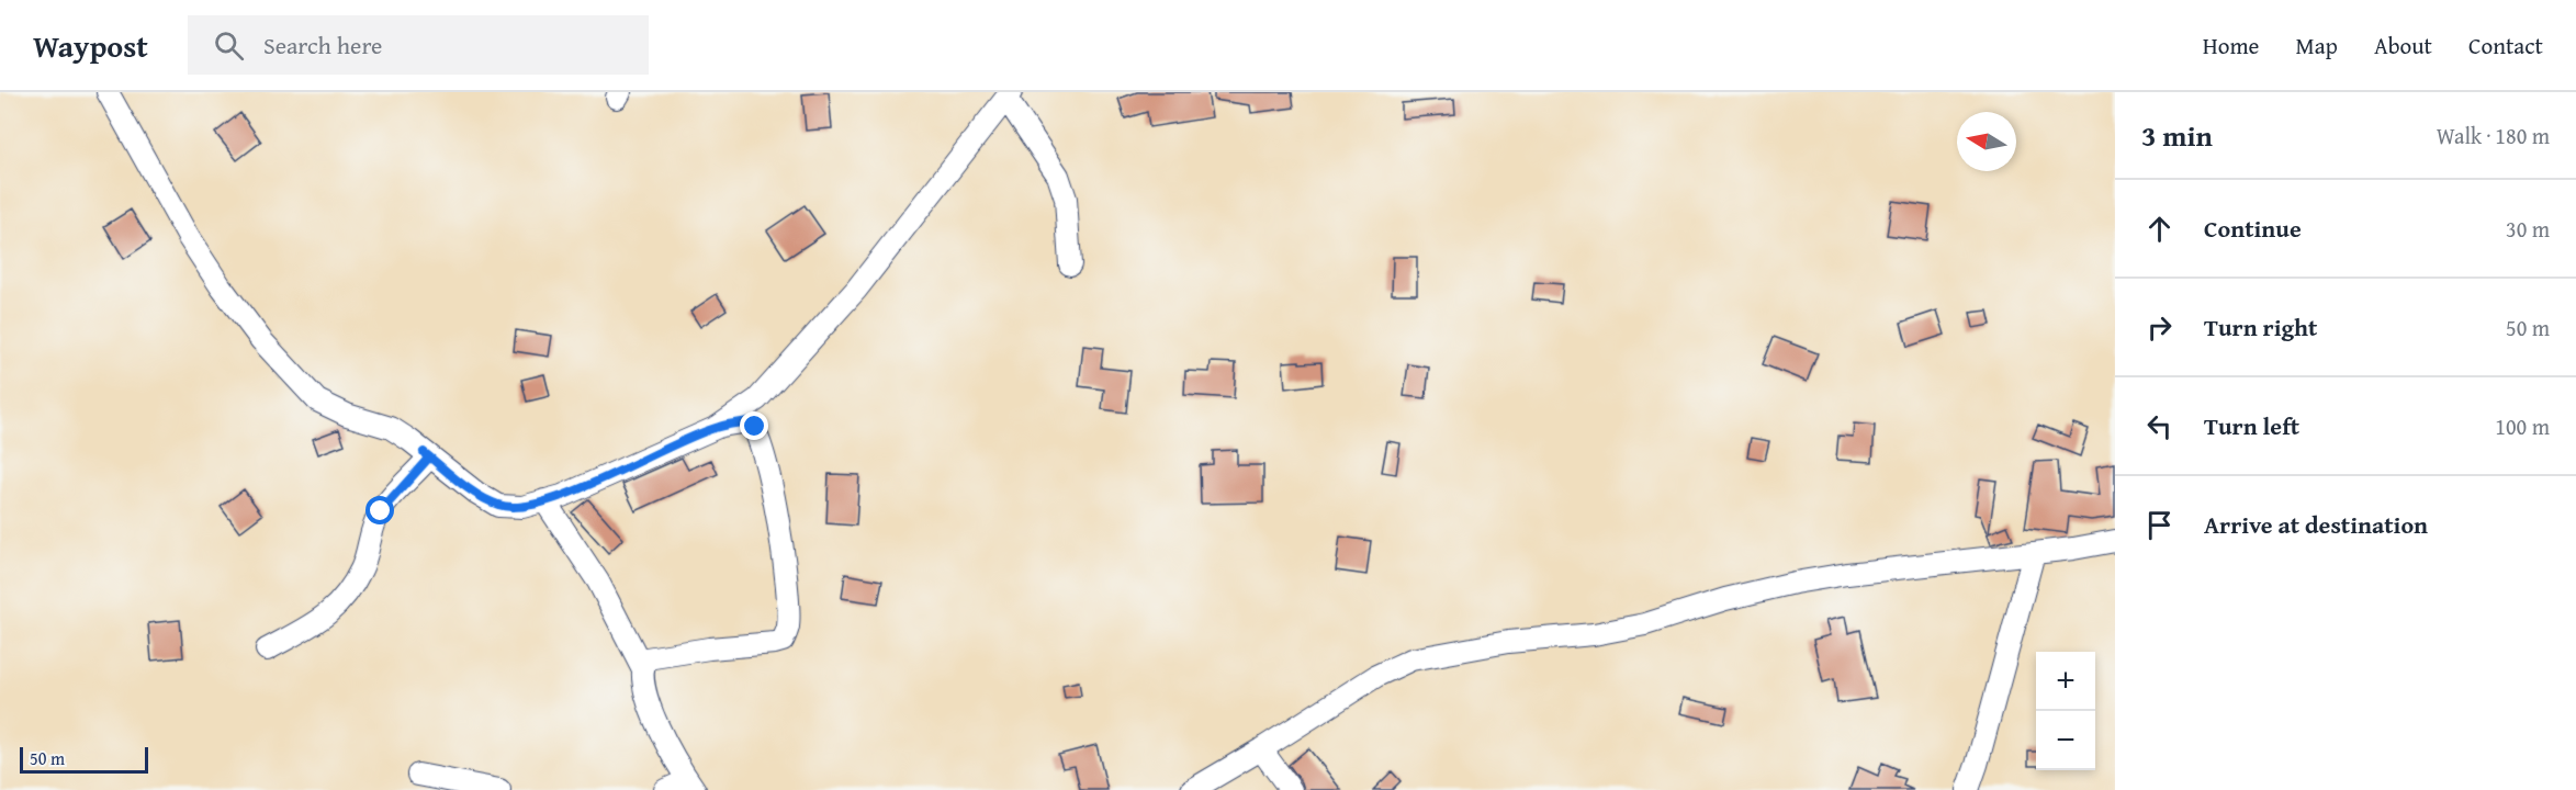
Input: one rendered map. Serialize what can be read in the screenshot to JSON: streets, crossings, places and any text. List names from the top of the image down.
{
  "scale_bar": "50 m",
  "north": "left",
  "page": {
    "header": "Waypost",
    "search": "Search here",
    "nav": [
      "Home",
      "Map",
      "About",
      "Contact"
    ],
    "heading": ["3 min", "Walk · 180 m"],
    "list": [
      ["Continue", "30 m"],
      ["Turn right", "50 m"],
      ["Turn left", "100 m"],
      "Arrive at destination"
    ],
    "map_buttons": ["+", "−"],
    "scale": "50 m"
  }
}
